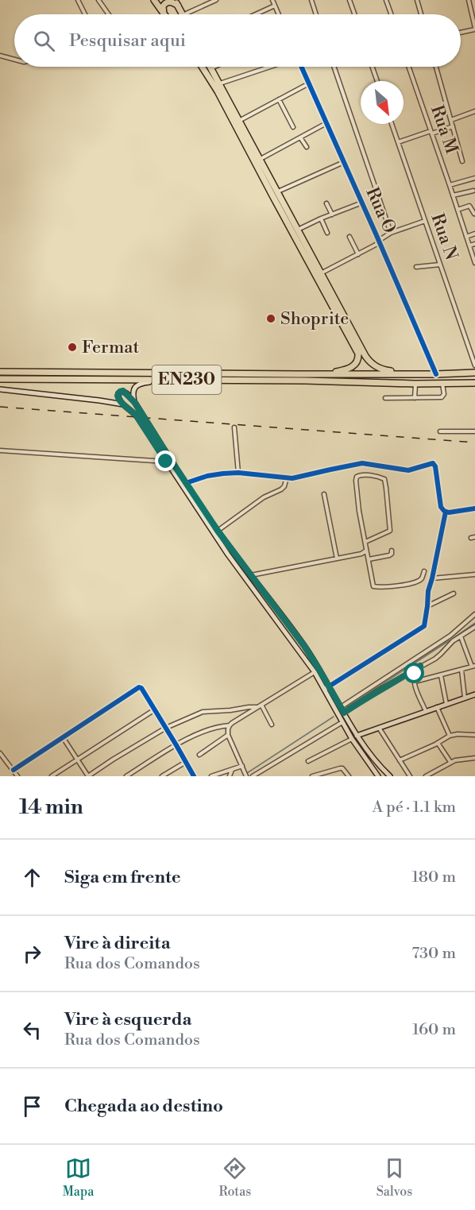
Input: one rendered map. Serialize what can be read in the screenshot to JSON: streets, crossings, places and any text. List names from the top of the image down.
{
  "streets": {
    "highway": ["EN230"],
    "street": ["Rua M", "Rua O", "Rua N"]
  },
  "crossings": [
    ["Rua O", "EN230"]
  ],
  "places": ["Shoprite", "Fermat"],
  "north": "bottom right",
  "page": {
    "search": "Pesquisar aqui",
    "heading": ["14 min", "A pé · 1.1 km"],
    "list": [
      ["Siga em frente", "180 m"],
      ["Vire à direita", "Rua dos Comandos", "730 m"],
      ["Vire à esquerda", "Rua dos Comandos", "160 m"],
      "Chegada ao destino"
    ],
    "nav": ["Mapa", "Rotas", "Salvos"]
  }
}
